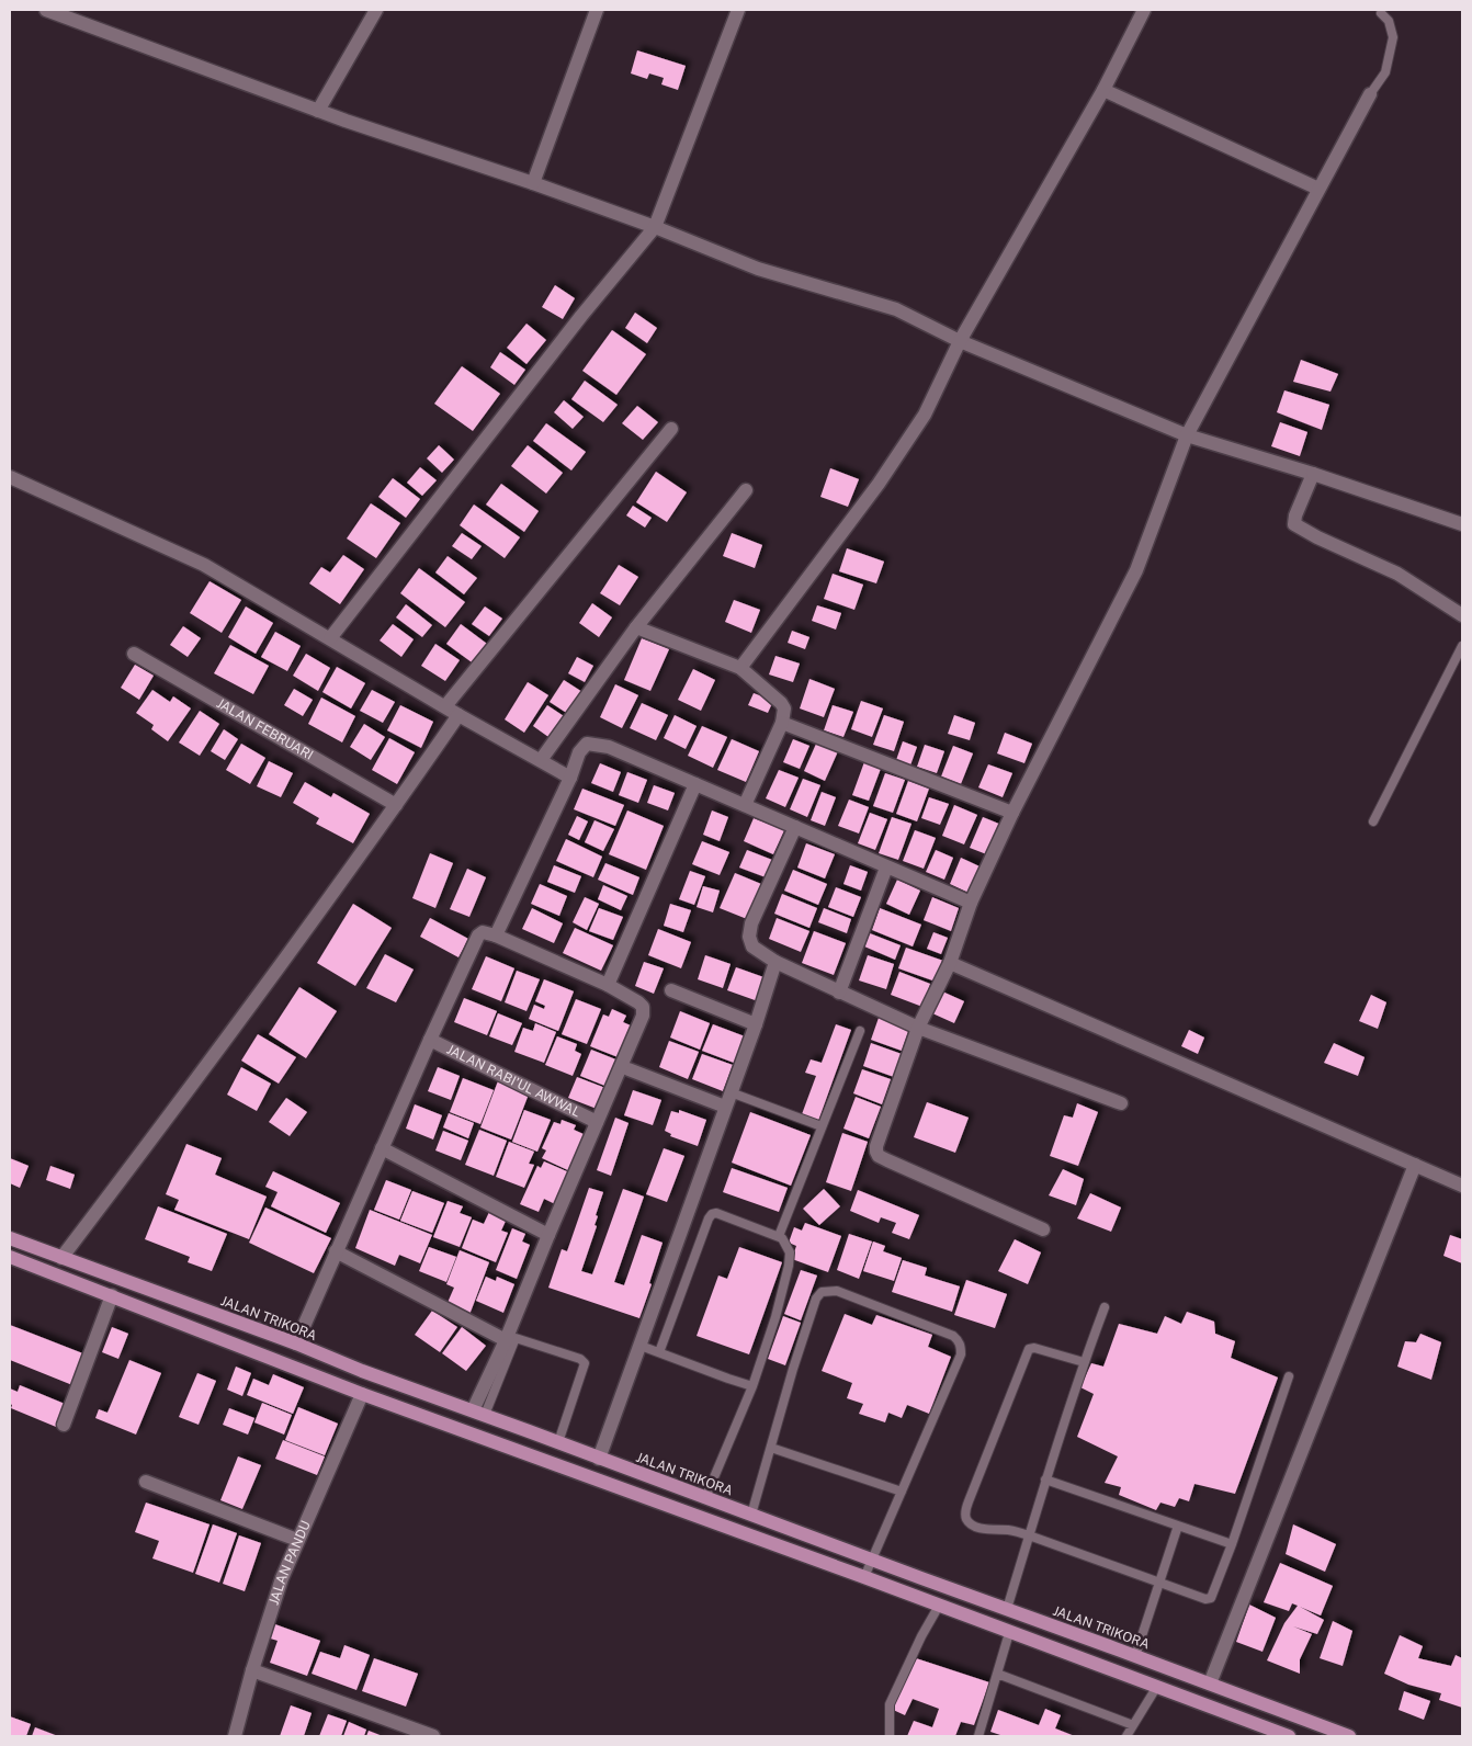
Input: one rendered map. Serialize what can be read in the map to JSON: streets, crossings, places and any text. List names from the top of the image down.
{
  "streets": {
    "main road": ["JALAN TRIKORA"],
    "street": ["JALAN FEBRUARI", "JALAN RABI'UL AWWAL", "JALAN PANDU"]
  }
}
